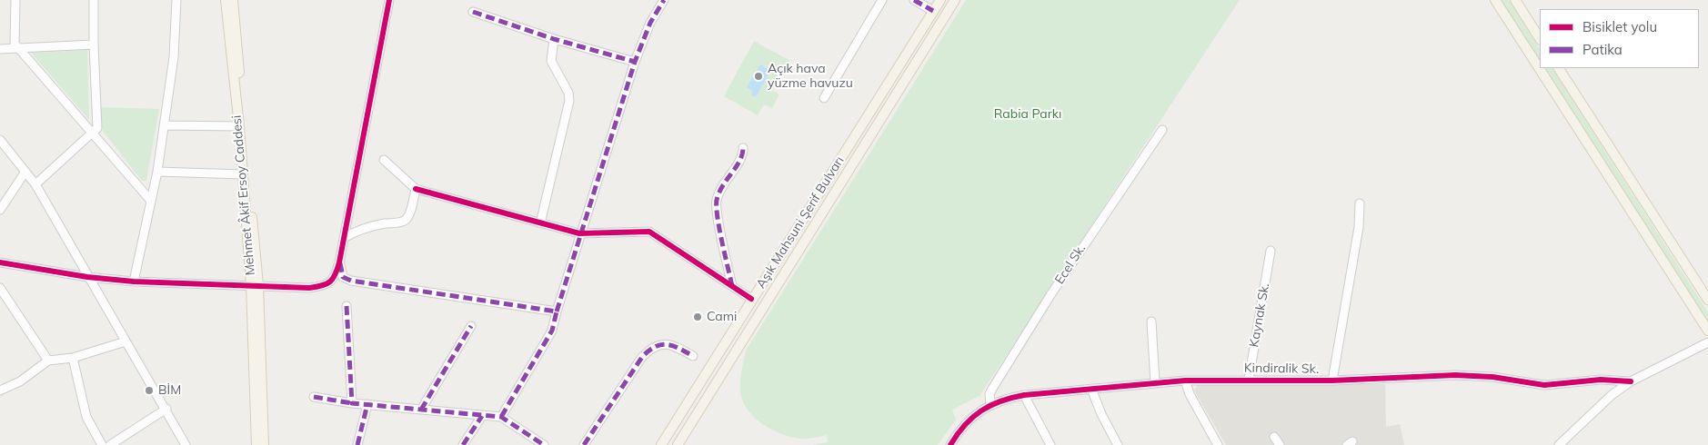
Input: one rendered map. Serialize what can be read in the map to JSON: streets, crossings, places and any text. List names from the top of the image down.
{
  "streets": {
    "main road": ["Mehmet Âkif Ersoy Caddesi", "Aşık Mahsuni Şerif Bulvarı"],
    "street": ["Ecel Sk.", "Kaynak Sk.", "Kindiralik Sk."]
  },
  "crossings": [
    ["Ecel Sk.", "Kindiralik Sk."],
    ["Kaynak Sk.", "Kindiralik Sk."]
  ],
  "parks": ["Rabia Parkı"],
  "places": ["Açık hava yüzme havuzu", "Cami", "BİM"],
  "legend": ["Bisiklet yolu", "Patika"]
}
